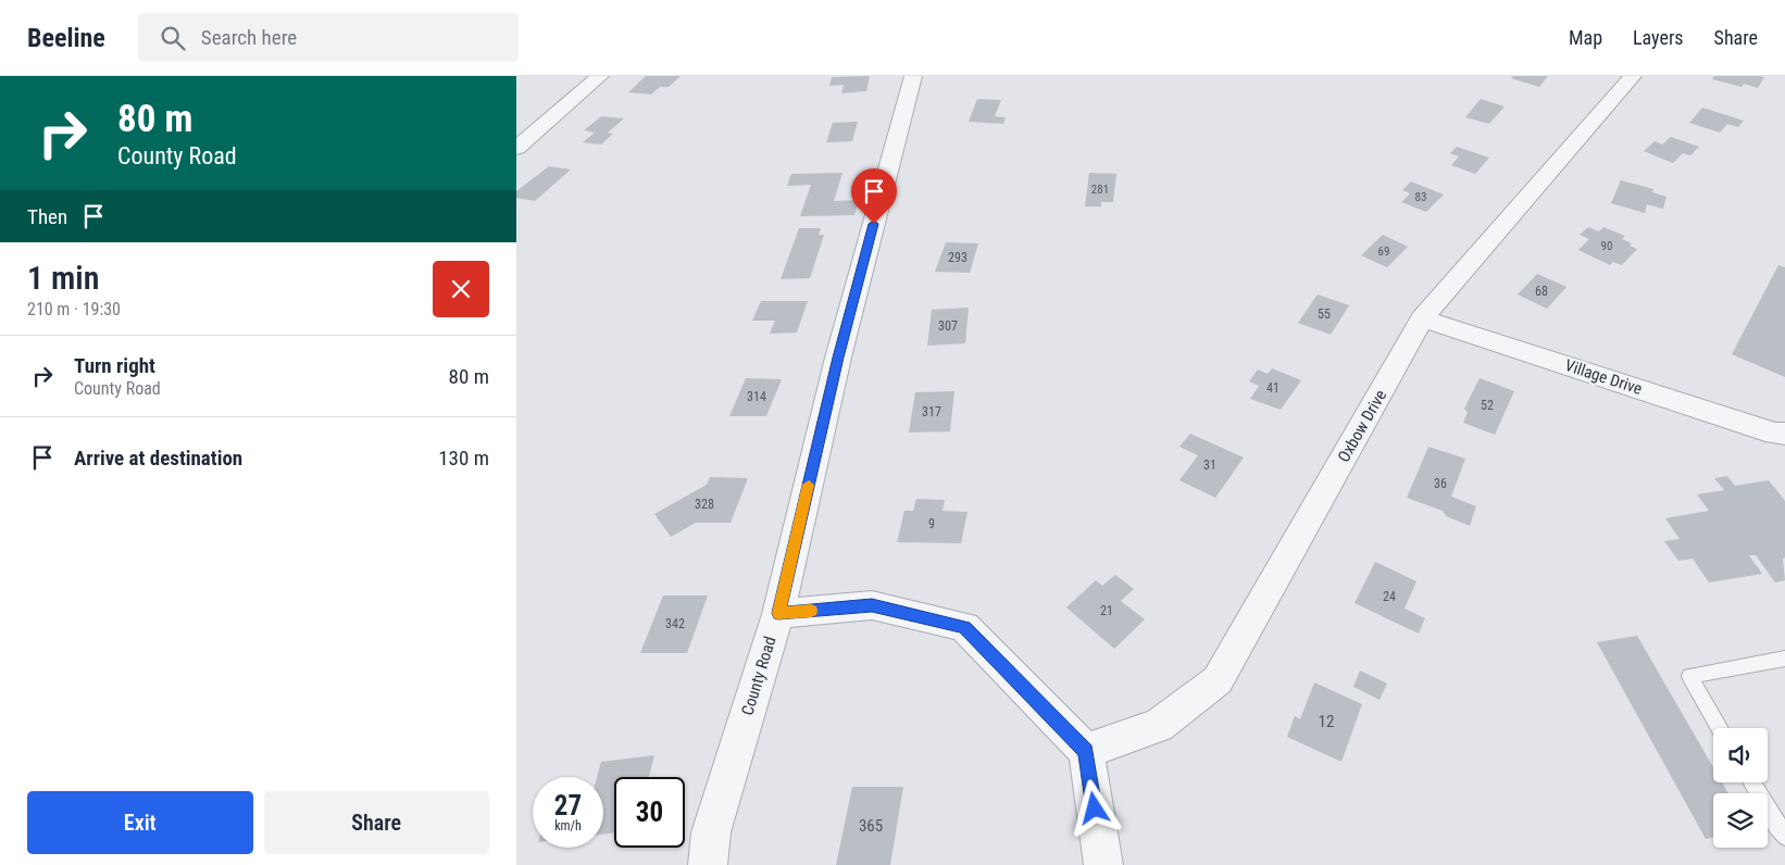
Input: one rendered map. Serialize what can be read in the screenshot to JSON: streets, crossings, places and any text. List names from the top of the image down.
{
  "streets": {
    "street": ["Village Drive", "Oxbow Drive", "County Road"]
  },
  "crossings": [
    ["Village Drive", "Oxbow Drive"]
  ],
  "house_numbers": [
    "281",
    "83",
    "90",
    "69",
    "293",
    "68",
    "55",
    "307",
    "41",
    "314",
    "52",
    "317",
    "31",
    "36",
    "328",
    "9",
    "24",
    "21",
    "342",
    "12",
    "365"
  ],
  "page": {
    "header": "Beeline",
    "search": "Search here",
    "nav": ["Map", "Layers", "Share"],
    "turn": ["80 m", "County Road"],
    "then": "Then",
    "heading": ["1 min", "210 m · 19:30"],
    "list": [
      {
        "name": "Turn right",
        "note": "County Road",
        "value": "80 m"
      },
      {
        "name": "Arrive at destination",
        "value": "130 m"
      }
    ],
    "speed": "27 km/h",
    "limit": "30",
    "buttons": ["Exit", "Share"]
  }
}
